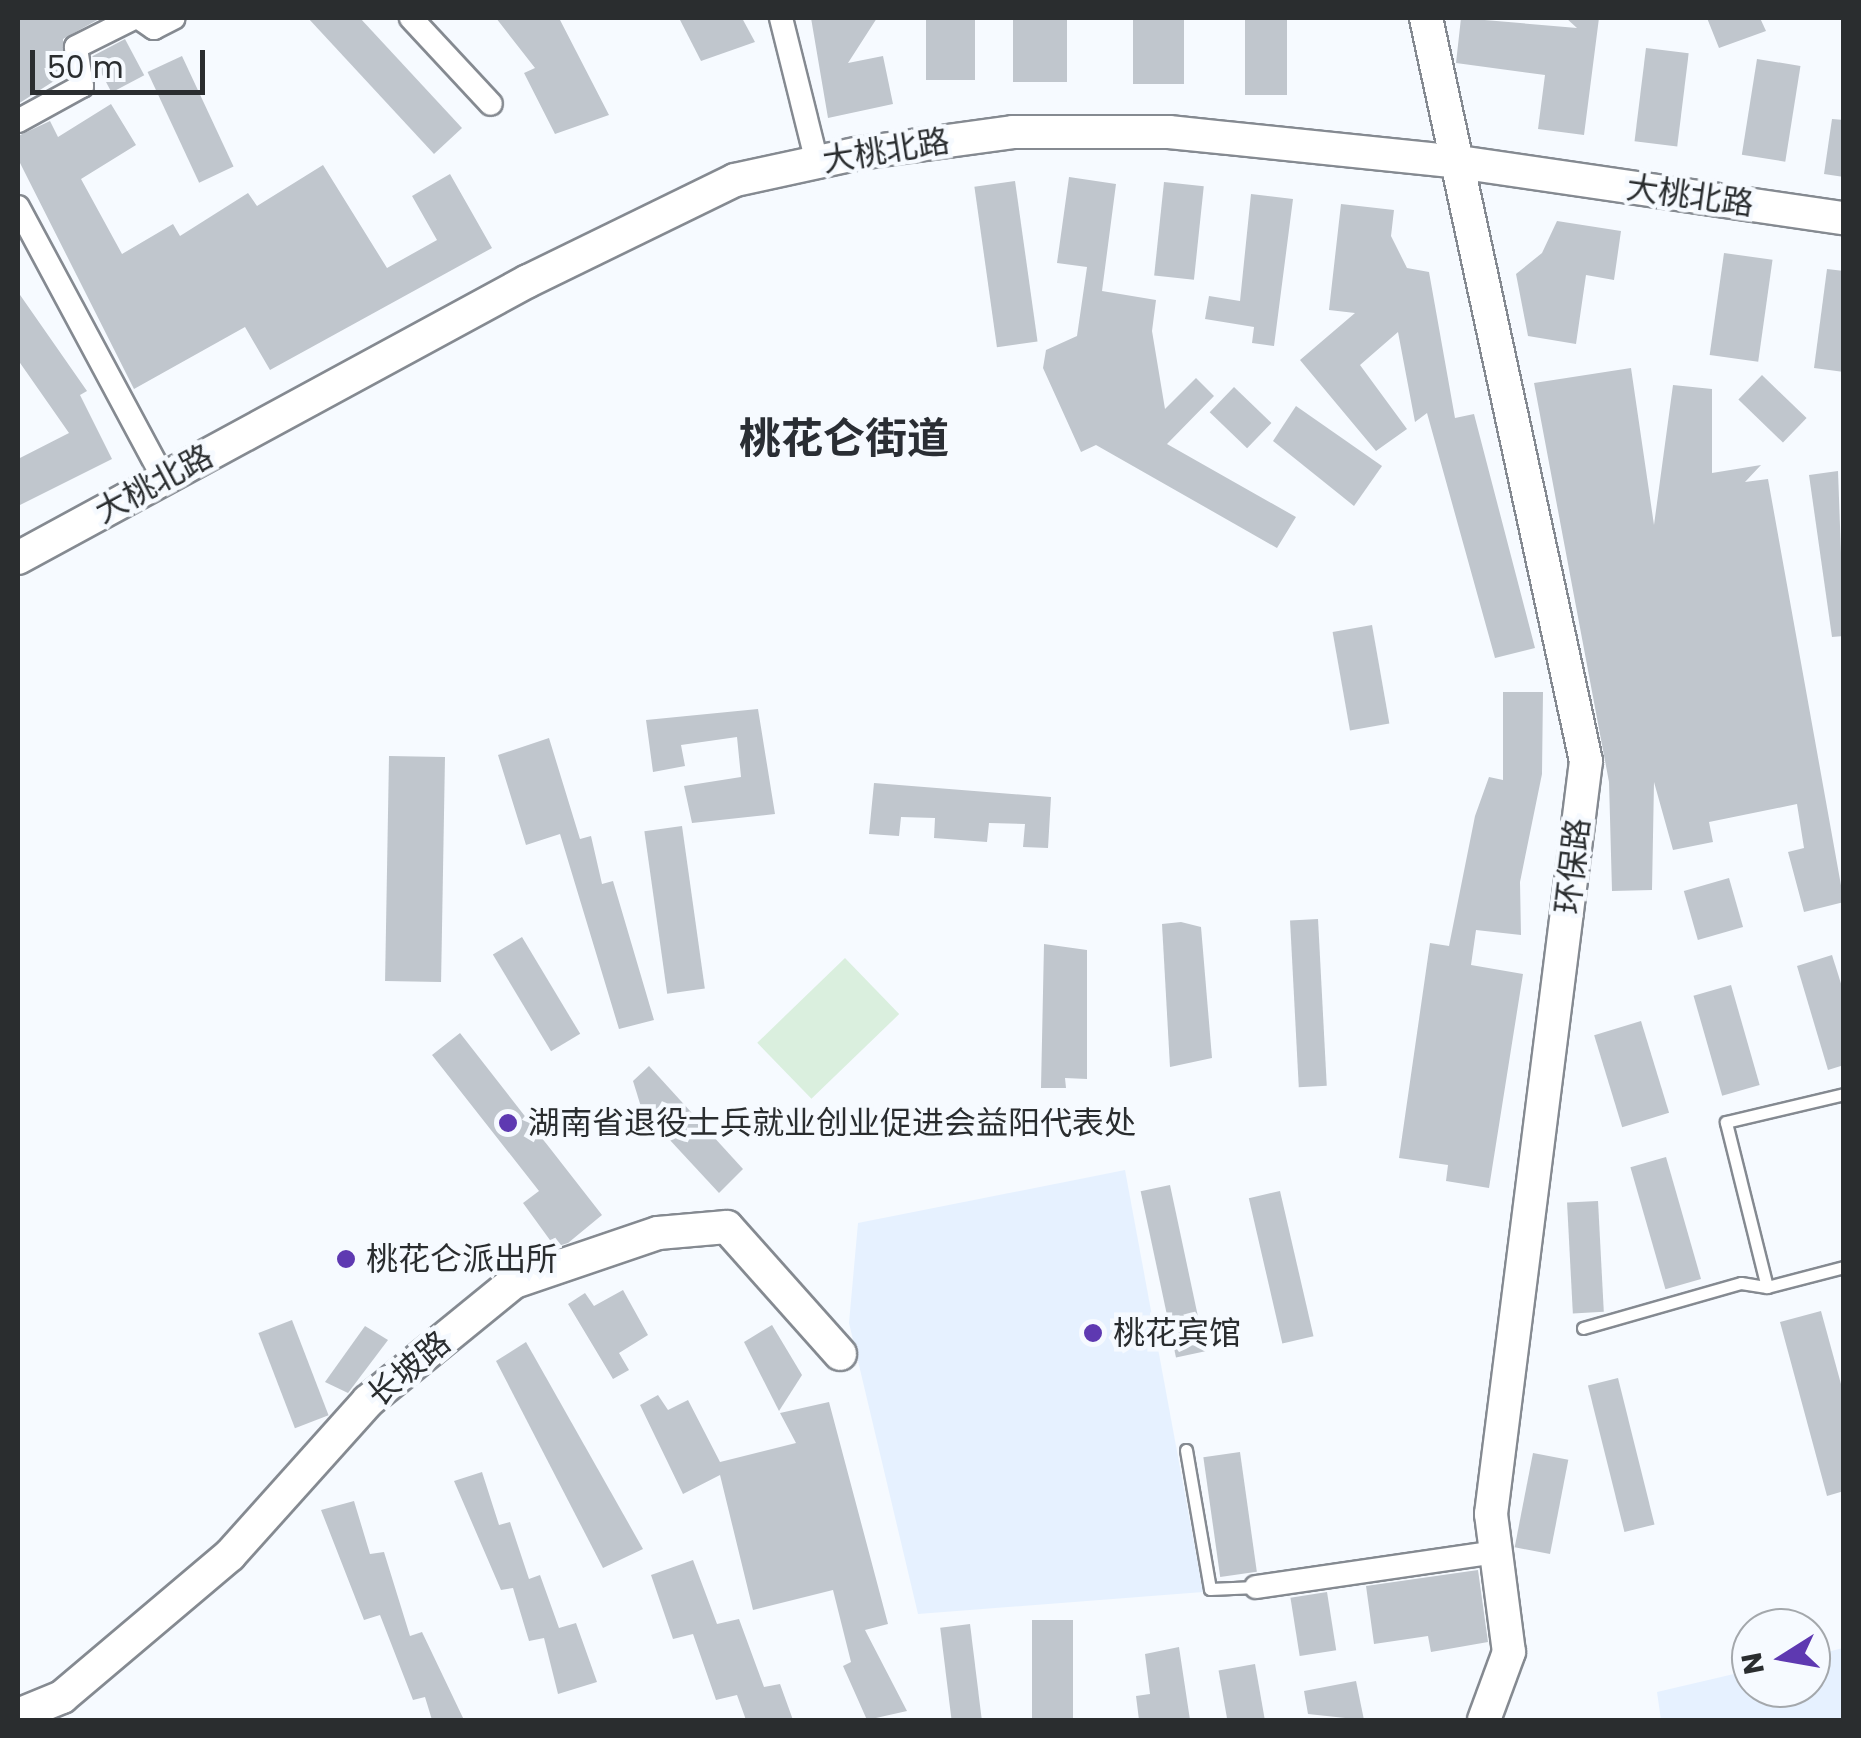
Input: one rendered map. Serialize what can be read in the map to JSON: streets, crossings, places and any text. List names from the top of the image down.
{
  "streets": {
    "street": ["大桃北路", "环保路", "长坡路"]
  },
  "crossings": [
    ["大桃北路", "环保路"]
  ],
  "districts": ["桃花仑街道"],
  "places": ["湖南省退役士兵就业创业促进会益阳代表处", "桃花仑派出所", "桃花宾馆"],
  "scale_bar": "50 m",
  "north": "left"
}
